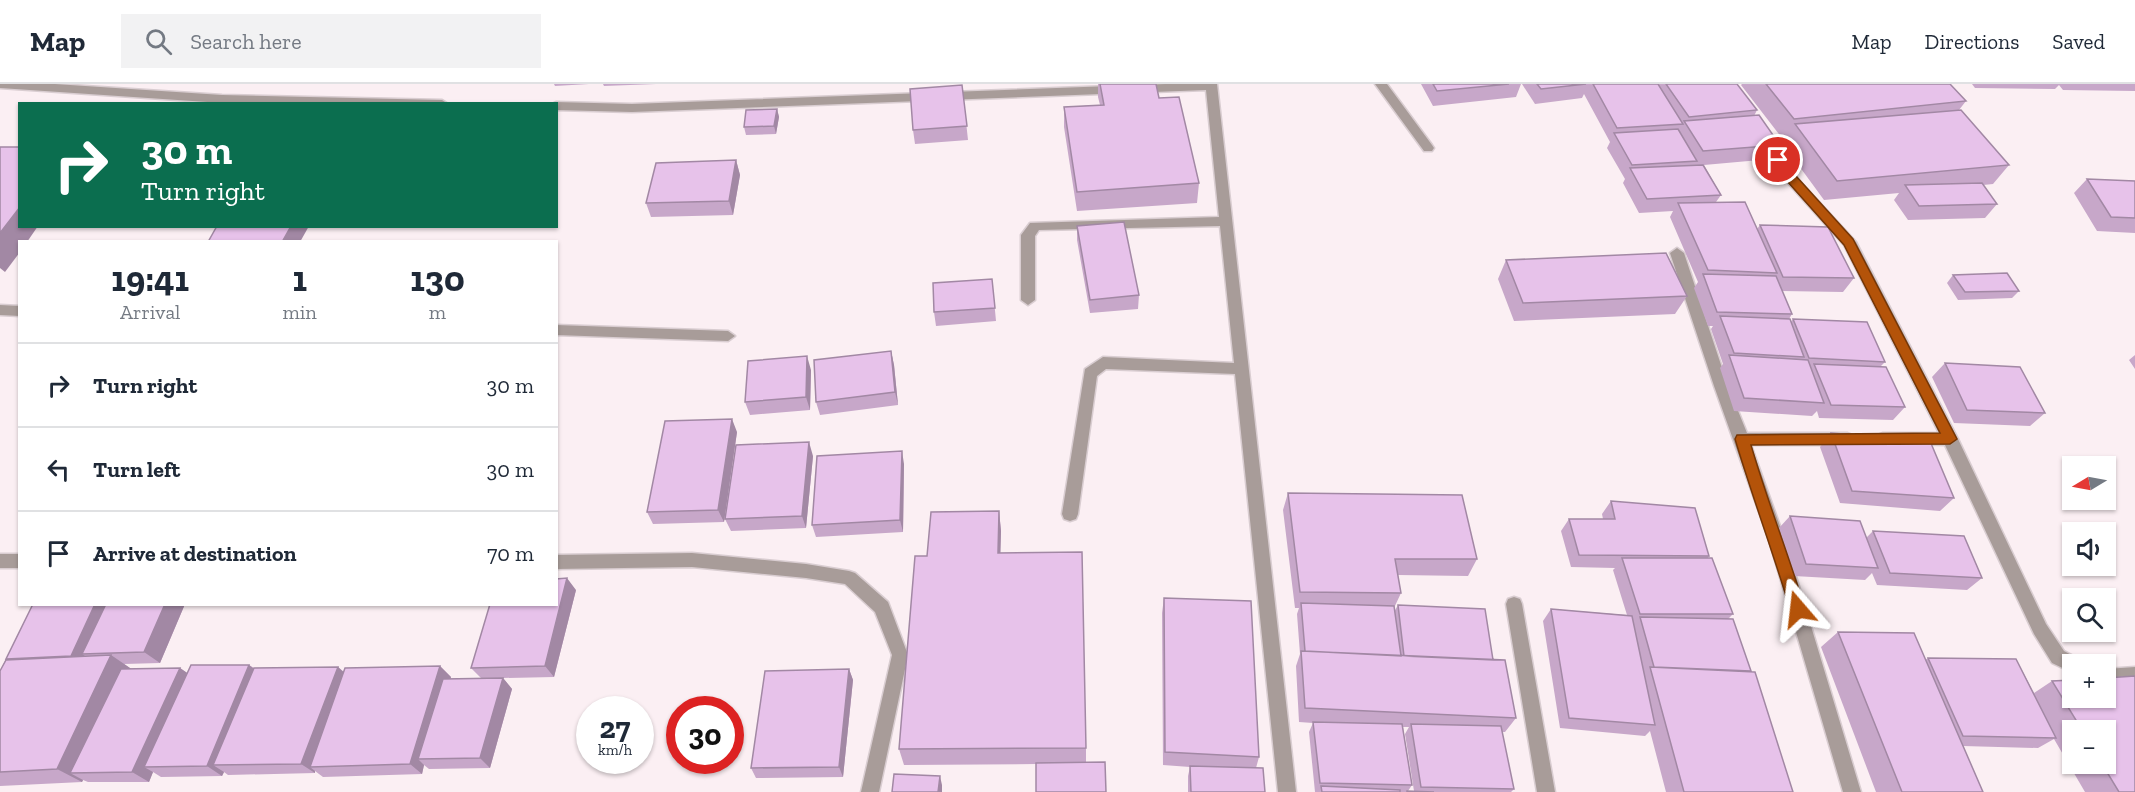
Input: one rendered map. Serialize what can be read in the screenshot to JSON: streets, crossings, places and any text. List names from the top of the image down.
{
  "north": "left",
  "page": {
    "header": "Map",
    "search": "Search here",
    "nav": ["Map", "Directions", "Saved"],
    "turn": ["30 m", "Turn right"],
    "eta": [
      "19:41",
      "Arrival",
      "1",
      "min",
      "130",
      "m"
    ],
    "list": [
      {
        "name": "Turn right",
        "value": "30 m"
      },
      {
        "name": "Turn left",
        "value": "30 m"
      },
      {
        "name": "Arrive at destination",
        "value": "70 m"
      }
    ],
    "map_buttons": ["+", "−"],
    "speed": "27 km/h",
    "limit": "30"
  }
}
